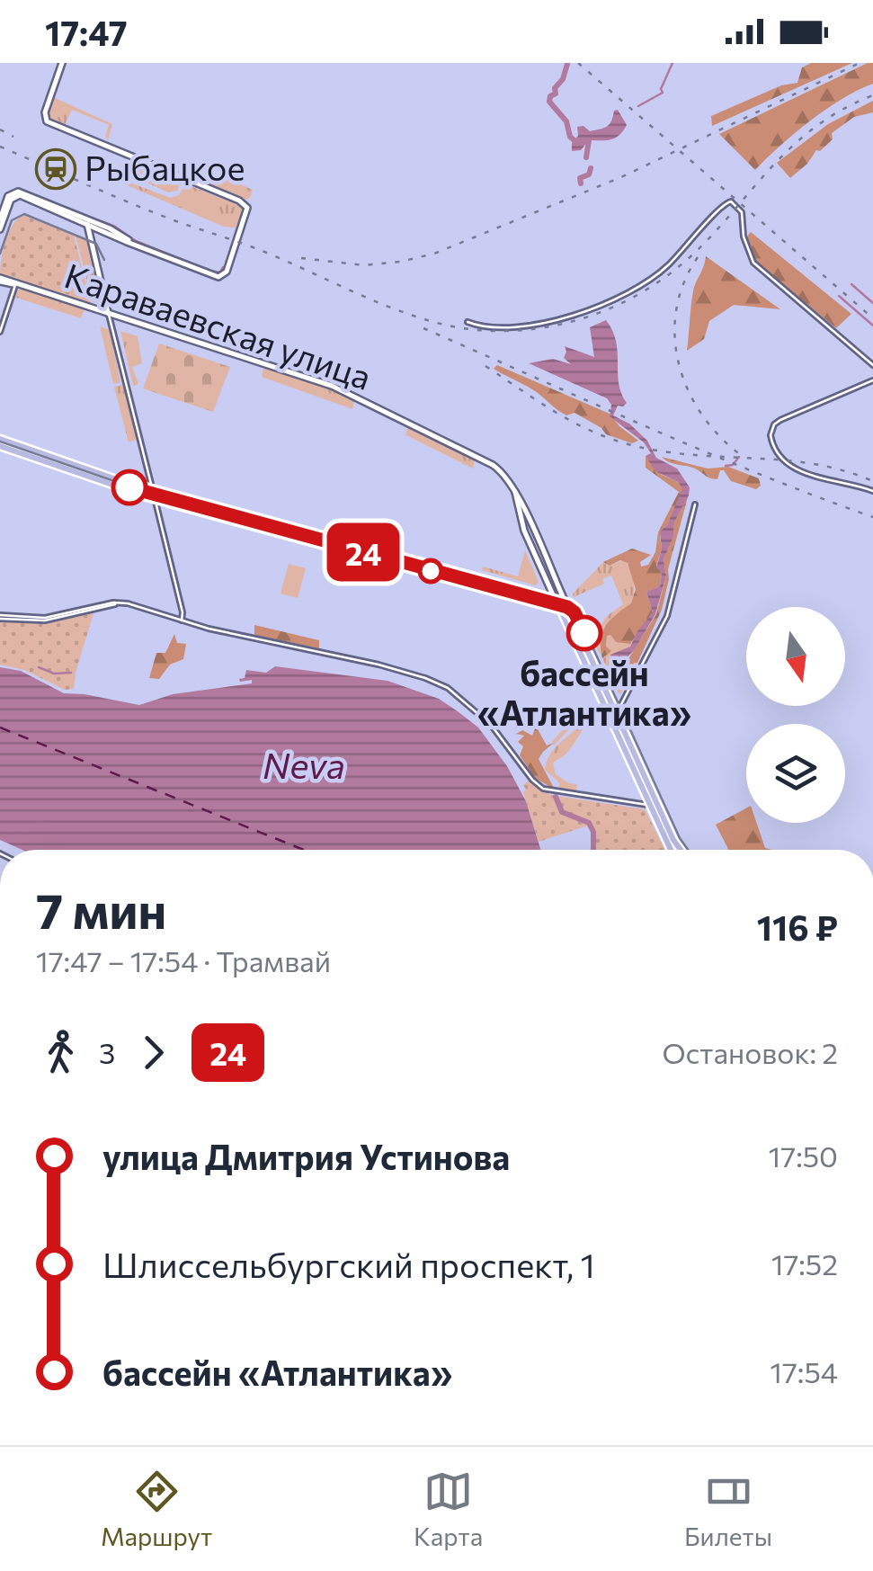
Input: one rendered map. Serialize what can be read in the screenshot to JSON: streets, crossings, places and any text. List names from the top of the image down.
{
  "streets": {
    "street": ["Караваевская улица"]
  },
  "water": ["Neva"],
  "places": {
    "station": ["Рыбацкое"],
    "other": ["бассейн «Атлантика»"]
  },
  "lines": ["tram line 24"],
  "north": "bottom",
  "page": {
    "status": "17:47",
    "on_map": "24",
    "heading": ["7 мин", "17:47 – 17:54 · Трамвай", "116 ₽"],
    "legs": ["3", "24", "Остановок: 2"],
    "list": [
      {
        "name": "улица Дмитрия Устинова",
        "value": "17:50"
      },
      {
        "name": "Шлиссельбургский проспект, 1",
        "value": "17:52"
      },
      {
        "name": "бассейн «Атлантика»",
        "value": "17:54"
      }
    ],
    "tabs": ["Маршрут", "Карта", "Билеты"]
  }
}
